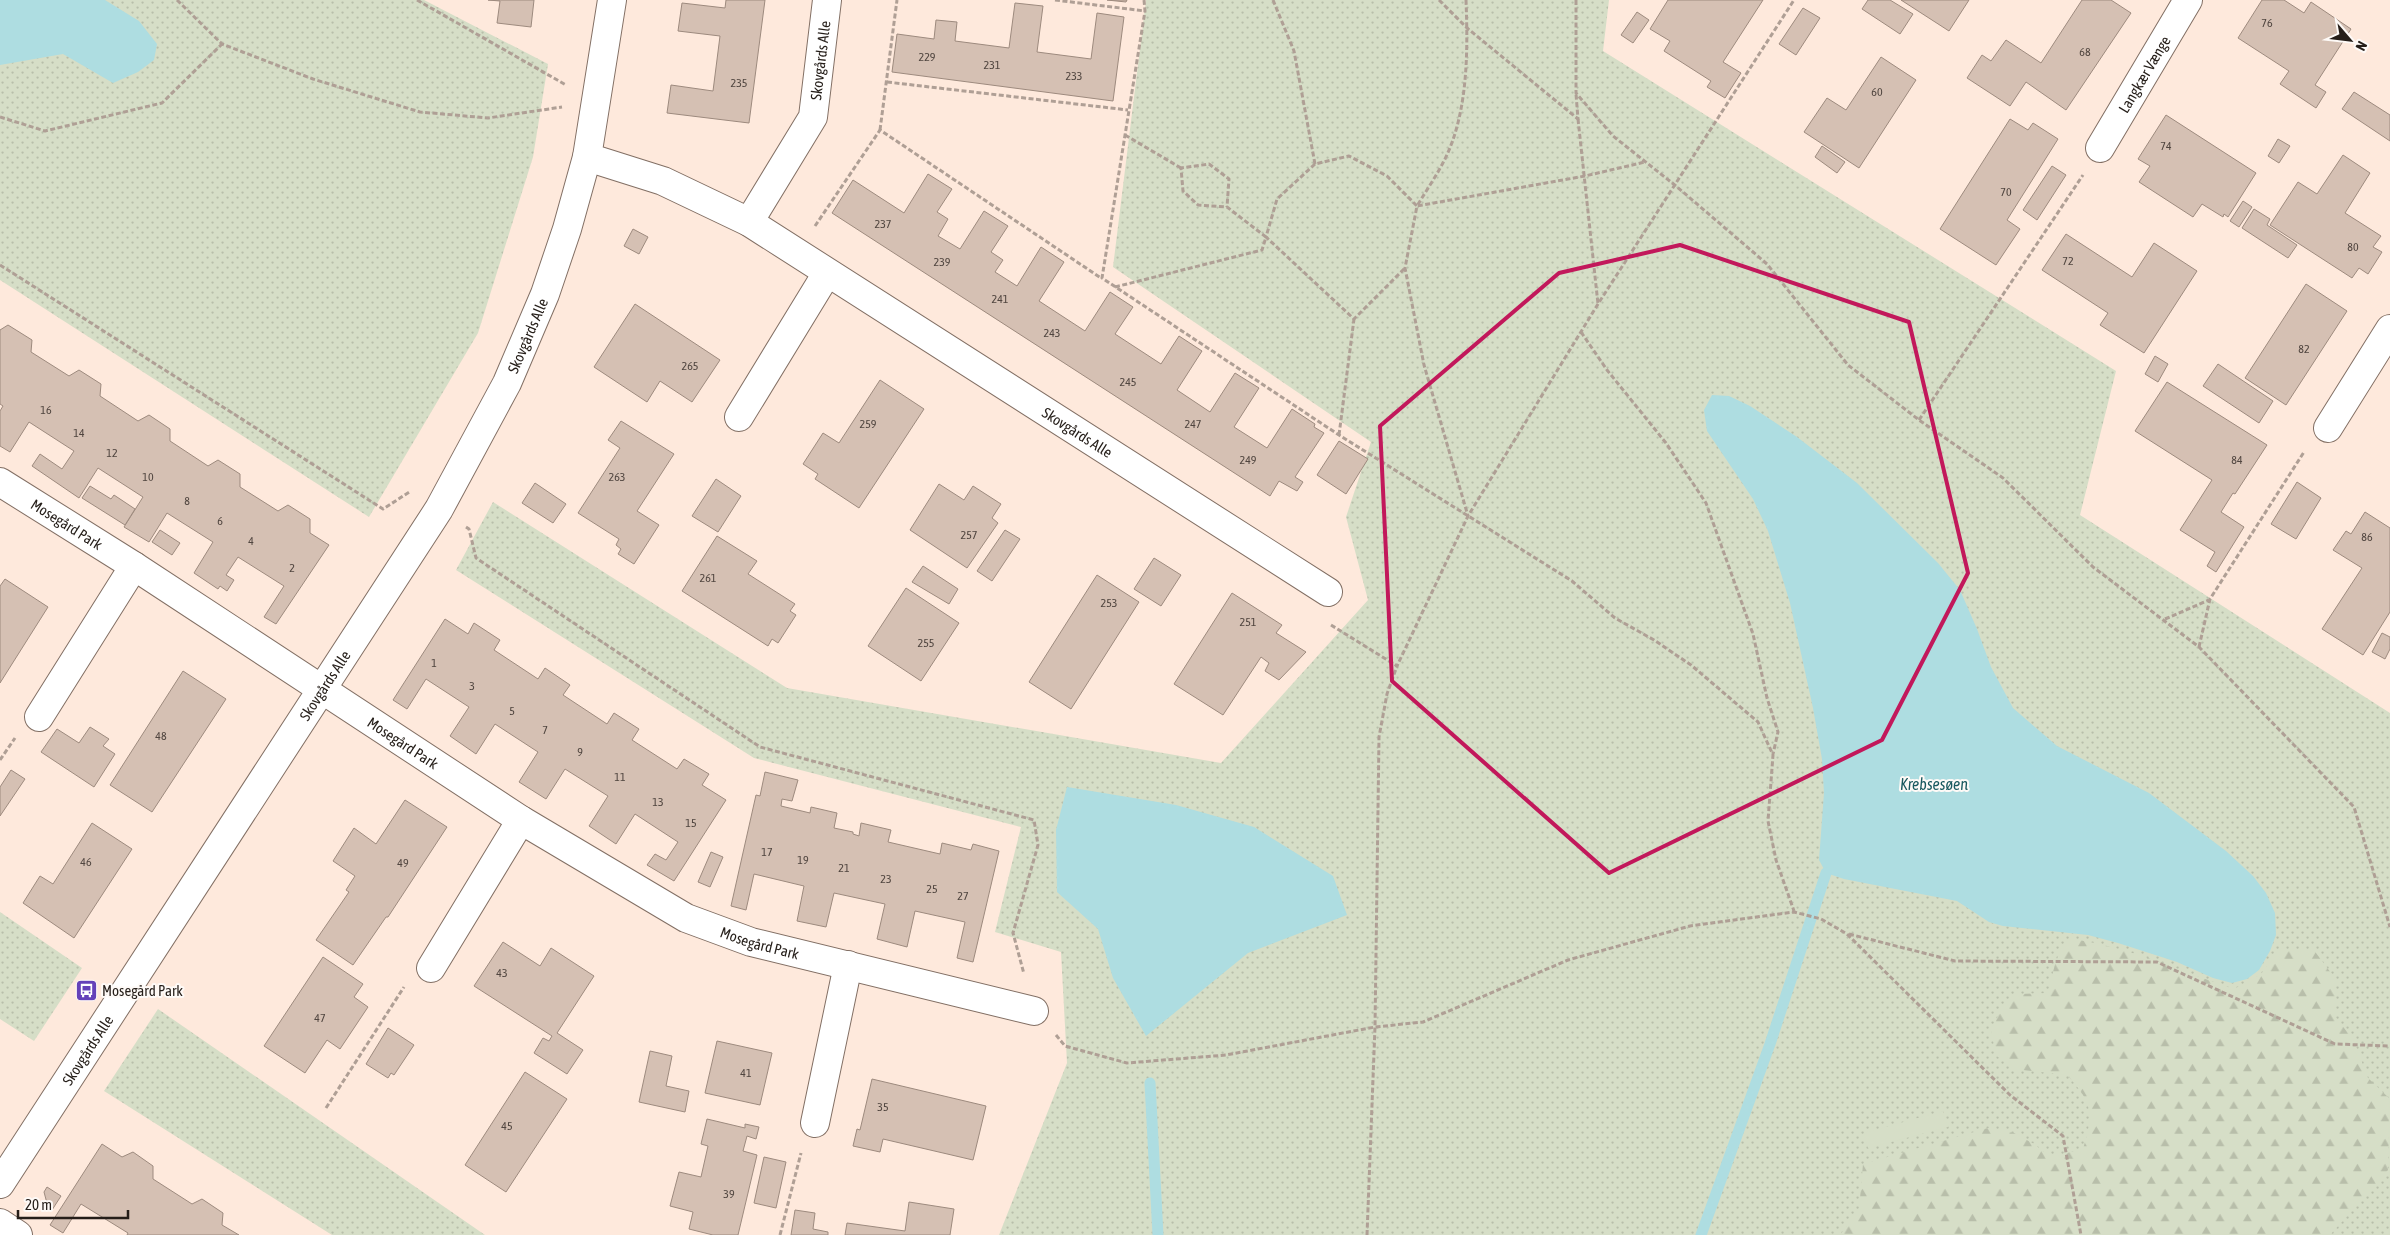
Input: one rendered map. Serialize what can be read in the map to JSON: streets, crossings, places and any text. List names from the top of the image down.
{
  "streets": {
    "street": ["Skovgårds Alle", "Langkær Vænge", "Mosegård Park"]
  },
  "crossings": [
    ["Skovgårds Alle", "Mosegård Park"]
  ],
  "water": ["Krebsesøen"],
  "places": {
    "bus stop": ["Mosegård Park"]
  },
  "house_numbers": [
    "76",
    "68",
    "229",
    "231",
    "233",
    "235",
    "60",
    "74",
    "70",
    "237",
    "80",
    "72",
    "239",
    "241",
    "243",
    "82",
    "265",
    "245",
    "16",
    "259",
    "247",
    "14",
    "12",
    "249",
    "84",
    "10",
    "263",
    "8",
    "6",
    "257",
    "86",
    "4",
    "2",
    "261",
    "253",
    "251",
    "255",
    "1",
    "3",
    "5",
    "7",
    "48",
    "9",
    "11",
    "13",
    "15",
    "17",
    "19",
    "46",
    "49",
    "21",
    "23",
    "25",
    "27",
    "43",
    "47",
    "41",
    "35",
    "45",
    "39"
  ],
  "scale_bar": "20 m",
  "north": "bottom right"
}
